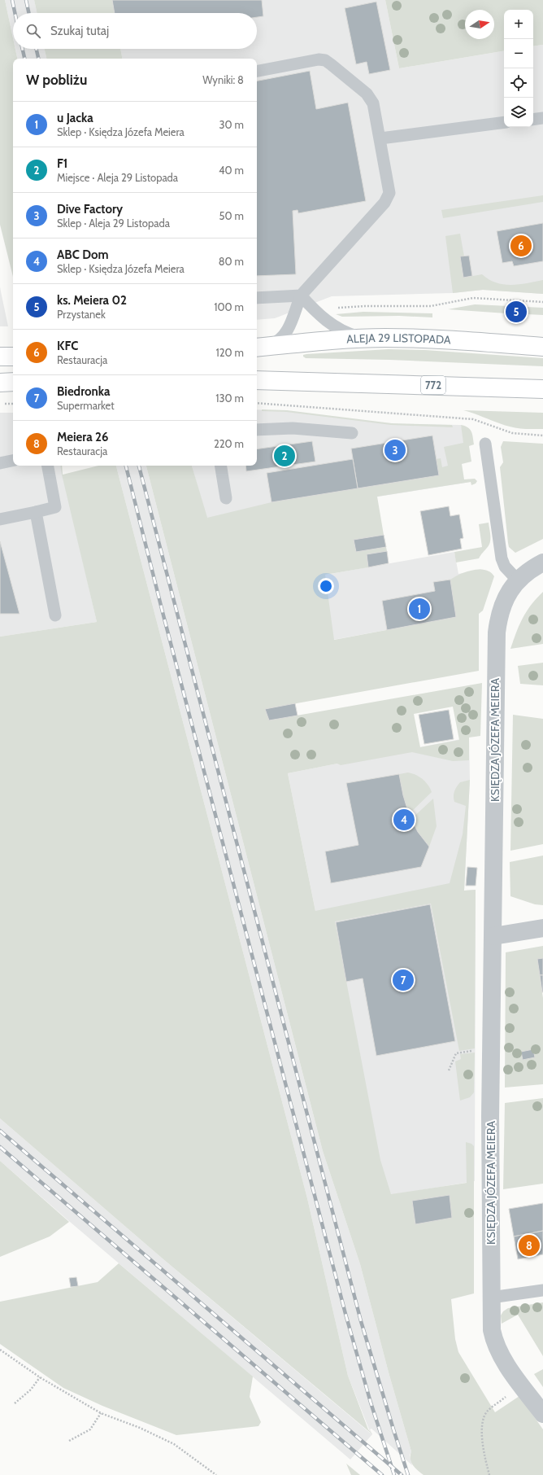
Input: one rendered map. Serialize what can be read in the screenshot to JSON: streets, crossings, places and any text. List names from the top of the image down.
{
  "streets": {
    "main road": ["ALEJA 29 LISTOPADA", "772"],
    "street": ["KSIĘDZA JÓZEFA MEIERA"]
  },
  "north": "right",
  "page": {
    "map_buttons": ["+", "−"],
    "search": "Szukaj tutaj",
    "heading": ["W pobliżu", "Wyniki: 8"],
    "list": [
      {
        "mark": "1",
        "name": "u Jacka",
        "note": "Sklep · Księdza Józefa Meiera",
        "value": "30 m"
      },
      {
        "mark": "2",
        "name": "F1",
        "note": "Miejsce · Aleja 29 Listopada",
        "value": "40 m"
      },
      {
        "mark": "3",
        "name": "Dive Factory",
        "note": "Sklep · Aleja 29 Listopada",
        "value": "50 m"
      },
      {
        "mark": "4",
        "name": "ABC Dom",
        "note": "Sklep · Księdza Józefa Meiera",
        "value": "80 m"
      },
      {
        "mark": "5",
        "name": "ks. Meiera 02",
        "note": "Przystanek",
        "value": "100 m"
      },
      {
        "mark": "6",
        "name": "KFC",
        "note": "Restauracja",
        "value": "120 m"
      },
      {
        "mark": "7",
        "name": "Biedronka",
        "note": "Supermarket",
        "value": "130 m"
      },
      {
        "mark": "8",
        "name": "Meiera 26",
        "note": "Restauracja",
        "value": "220 m"
      }
    ],
    "pins": [
      "6",
      "5",
      "3",
      "2",
      "1",
      "4",
      "7",
      "8"
    ]
  }
}
